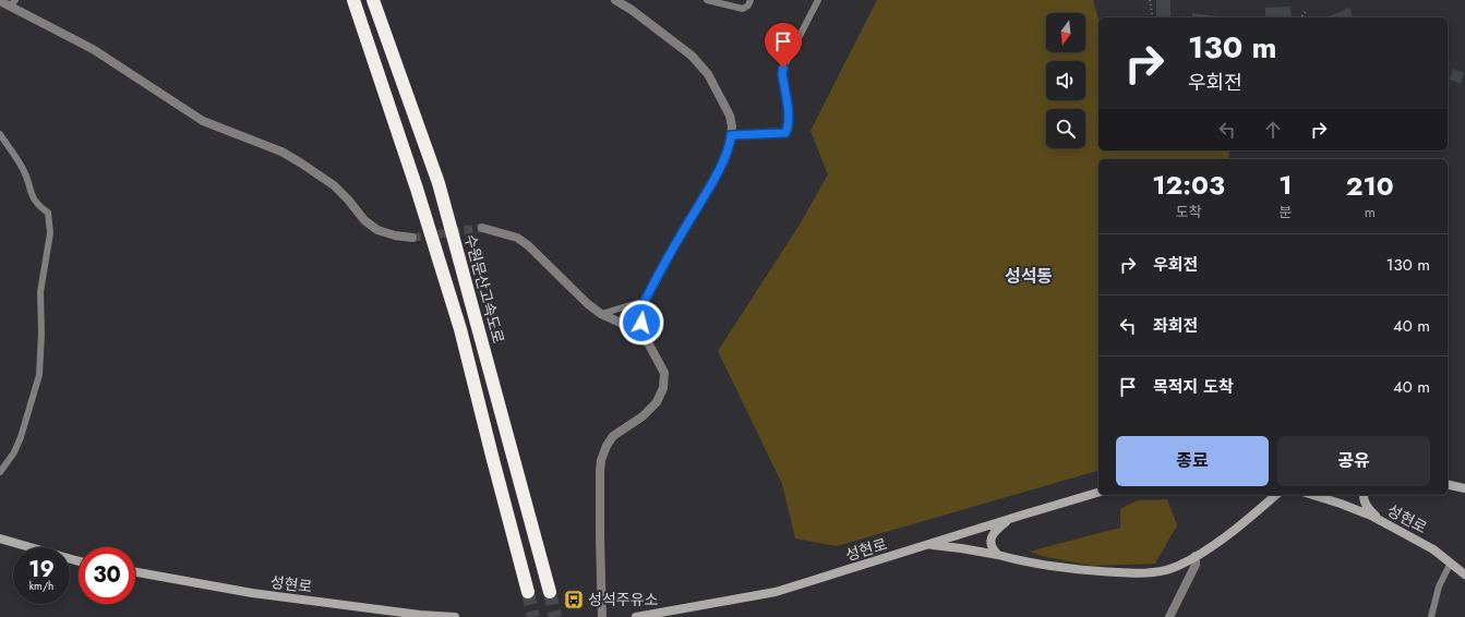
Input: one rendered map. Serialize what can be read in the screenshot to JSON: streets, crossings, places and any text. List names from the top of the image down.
{
  "streets": {
    "highway": ["수원문산고속도로"],
    "main road": ["성현로"]
  },
  "districts": ["성석동"],
  "places": {
    "bus stop": ["성석주유소"]
  },
  "north": "bottom",
  "page": {
    "turn": ["130 m", "우회전"],
    "eta": [
      "12:03",
      "도착",
      "1",
      "분",
      "210",
      "m"
    ],
    "list": [
      {
        "name": "우회전",
        "value": "130 m"
      },
      {
        "name": "좌회전",
        "value": "40 m"
      },
      {
        "name": "목적지 도착",
        "value": "40 m"
      }
    ],
    "buttons": ["종료", "공유"],
    "speed": "19 km/h",
    "limit": "30"
  }
}
